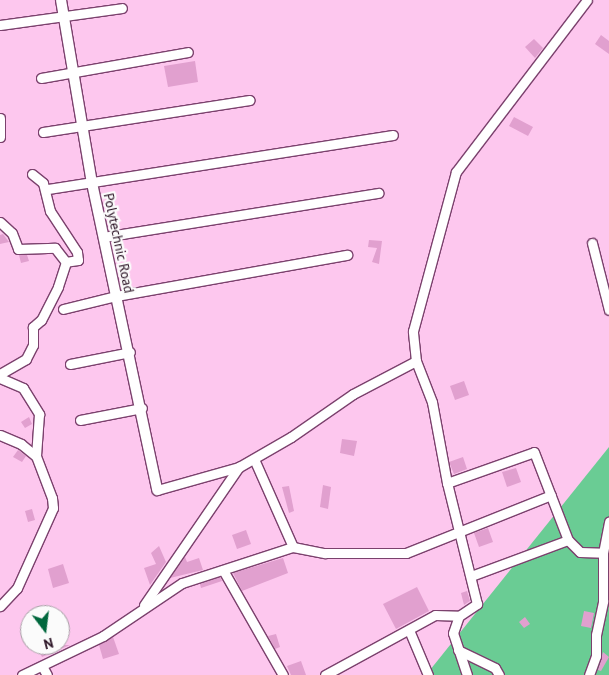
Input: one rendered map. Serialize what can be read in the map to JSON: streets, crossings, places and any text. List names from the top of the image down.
{
  "streets": {
    "street": ["Polytechnic Road"]
  },
  "north": "bottom"
}
